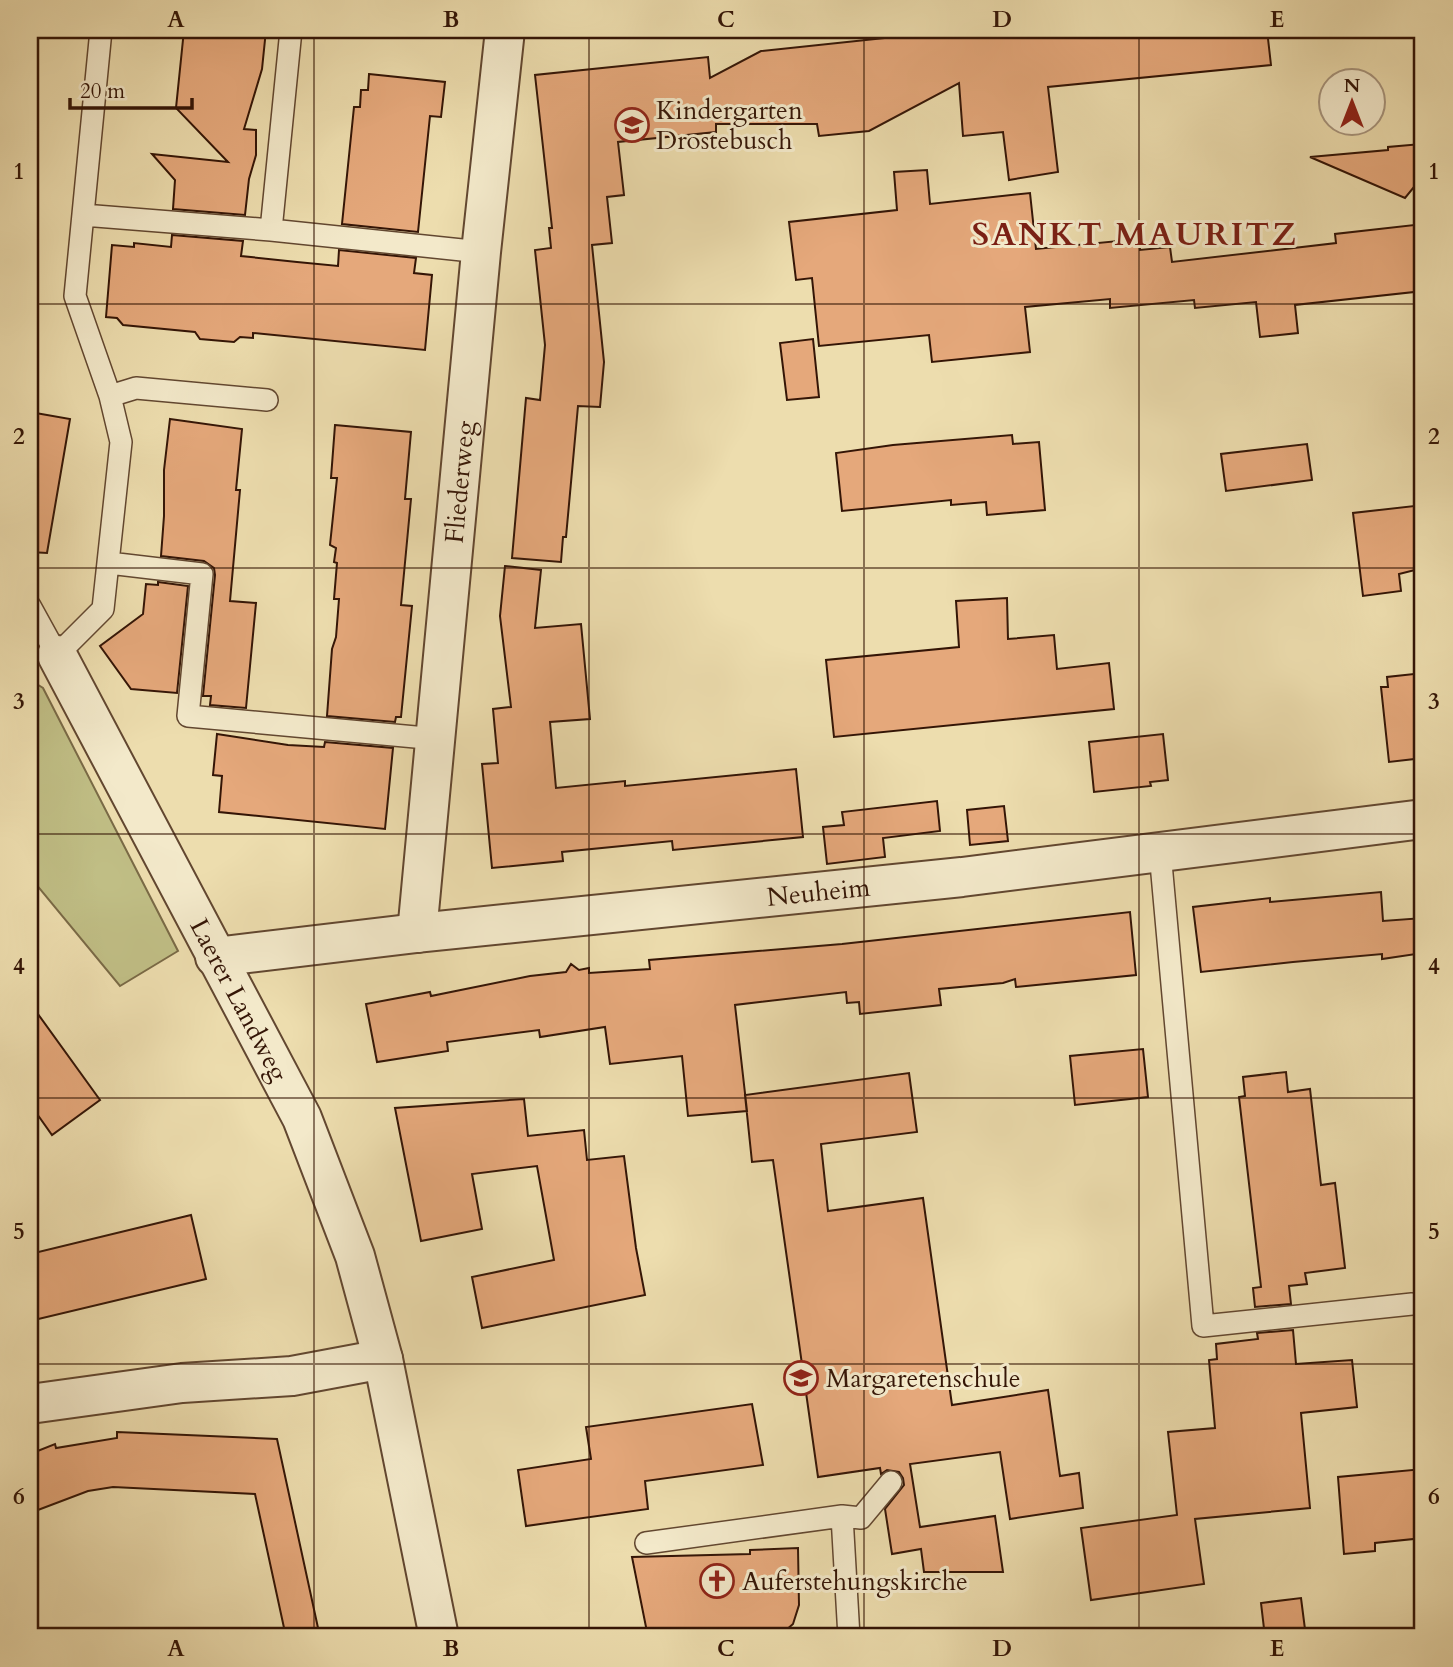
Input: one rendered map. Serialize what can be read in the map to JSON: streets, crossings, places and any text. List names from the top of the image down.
{
  "streets": {
    "street": ["Fliederweg", "Neuheim", "Laerer Landweg"]
  },
  "crossings": [
    ["Fliederweg", "Neuheim"],
    ["Neuheim", "Laerer Landweg"]
  ],
  "districts": ["SANKT MAURITZ"],
  "places": {
    "school or university": ["Kindergarten Drostebusch", "Margaretenschule"],
    "church": ["Auferstehungskirche"]
  },
  "scale_bar": "20 m",
  "north": "top",
  "grid": {
    "columns": [
      "A",
      "B",
      "C",
      "D",
      "E"
    ],
    "rows": [
      "1",
      "2",
      "3",
      "4",
      "5",
      "6"
    ]
  }
}
